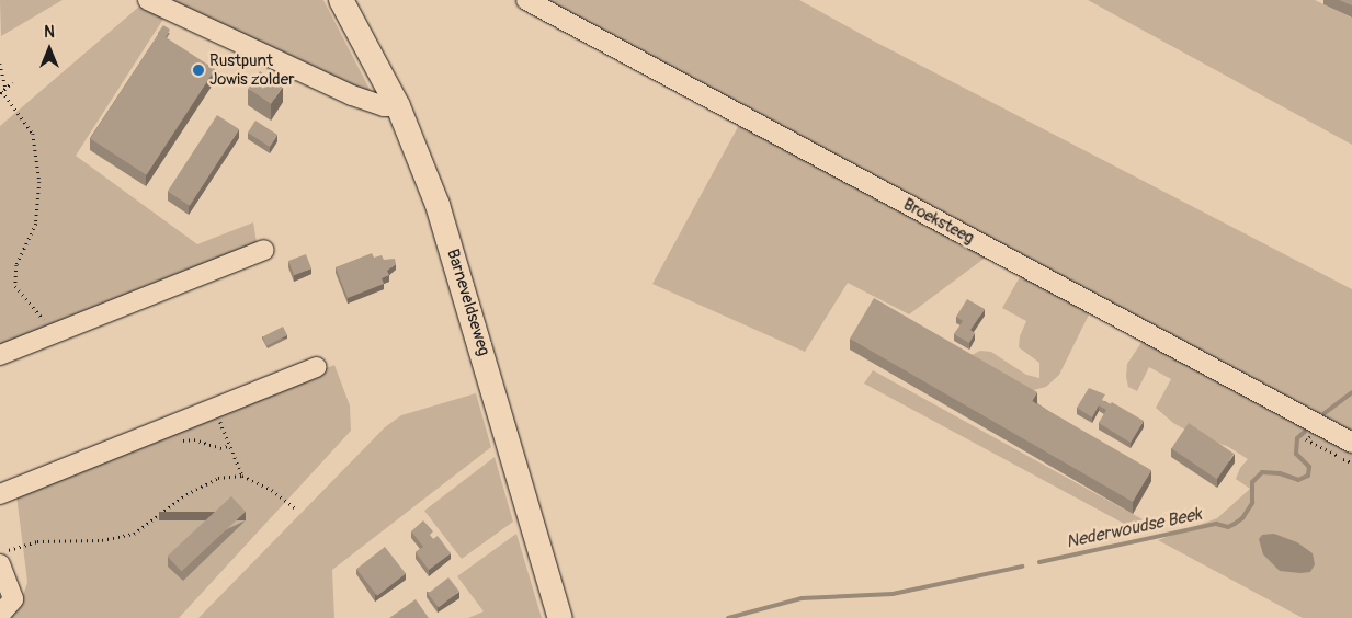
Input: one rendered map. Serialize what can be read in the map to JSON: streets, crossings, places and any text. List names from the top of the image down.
{
  "streets": {
    "main road": ["Barneveldseweg"],
    "street": ["Broeksteeg"]
  },
  "water": ["Nederwoudse Beek"],
  "places": ["Rustpunt Jowis zolder"],
  "north": "top"
}
